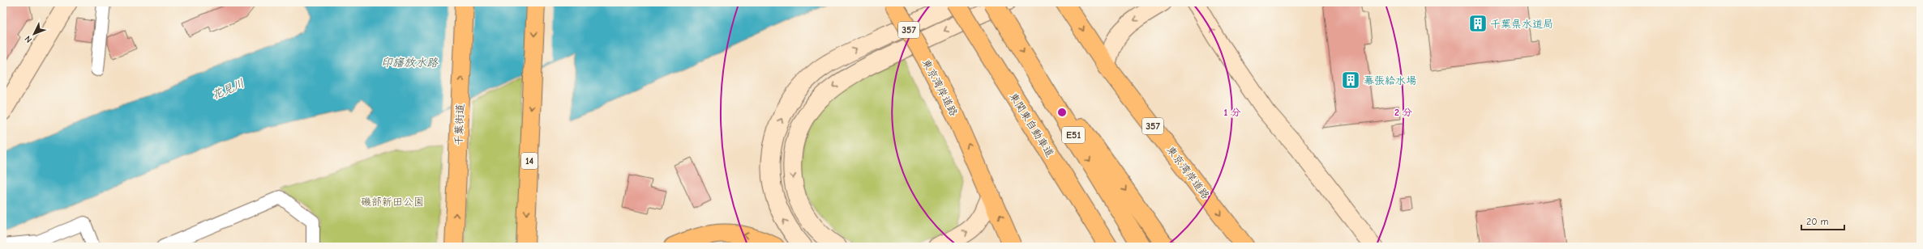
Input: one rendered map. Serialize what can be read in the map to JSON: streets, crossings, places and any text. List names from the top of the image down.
{
  "streets": {
    "highway": [
      "357",
      "東京湾岸道路",
      "千葉街道",
      "東関東自動車道",
      "E51",
      "14"
    ]
  },
  "water": ["印旛放水路", "花見川"],
  "parks": ["磯部新田公園"],
  "places": {
    "building": ["千葉県水道局", "幕張給水場"]
  },
  "scale_bar": "20 m",
  "north": "bottom left",
  "rings": ["1 分", "2 分"]
}
